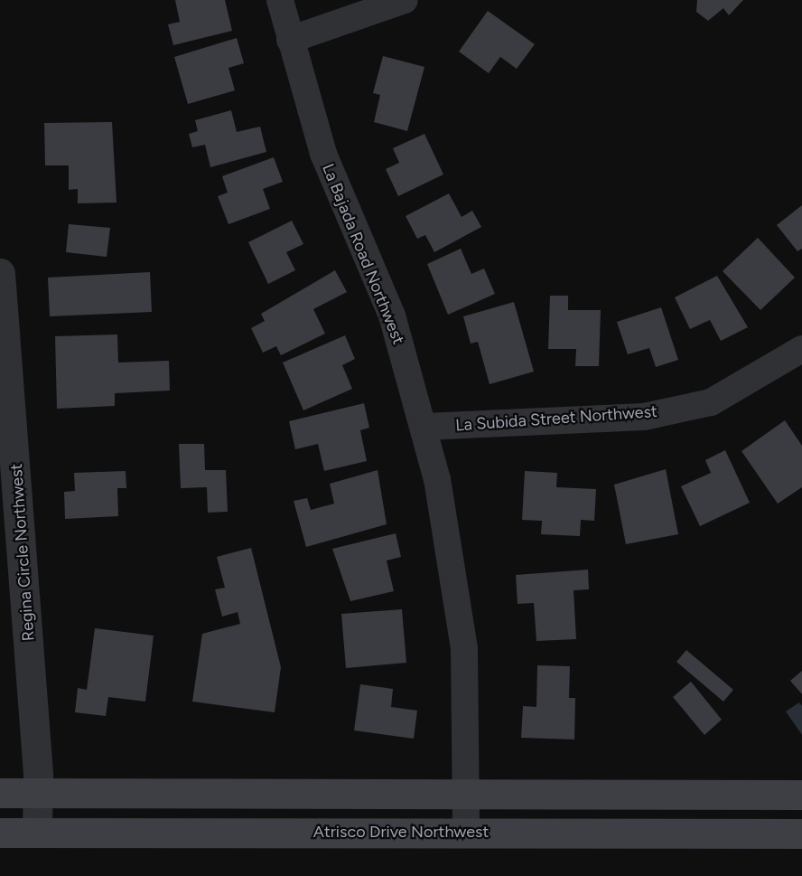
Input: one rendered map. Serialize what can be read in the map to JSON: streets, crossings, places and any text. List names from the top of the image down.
{
  "streets": {
    "main road": ["Atrisco Drive Northwest"],
    "street": ["La Bajada Road Northwest", "La Subida Street Northwest", "Regina Circle Northwest"]
  },
  "crossings": [
    ["La Bajada Road Northwest", "La Subida Street Northwest"],
    ["La Bajada Road Northwest", "Atrisco Drive Northwest"],
    ["Regina Circle Northwest", "Atrisco Drive Northwest"]
  ]
}
